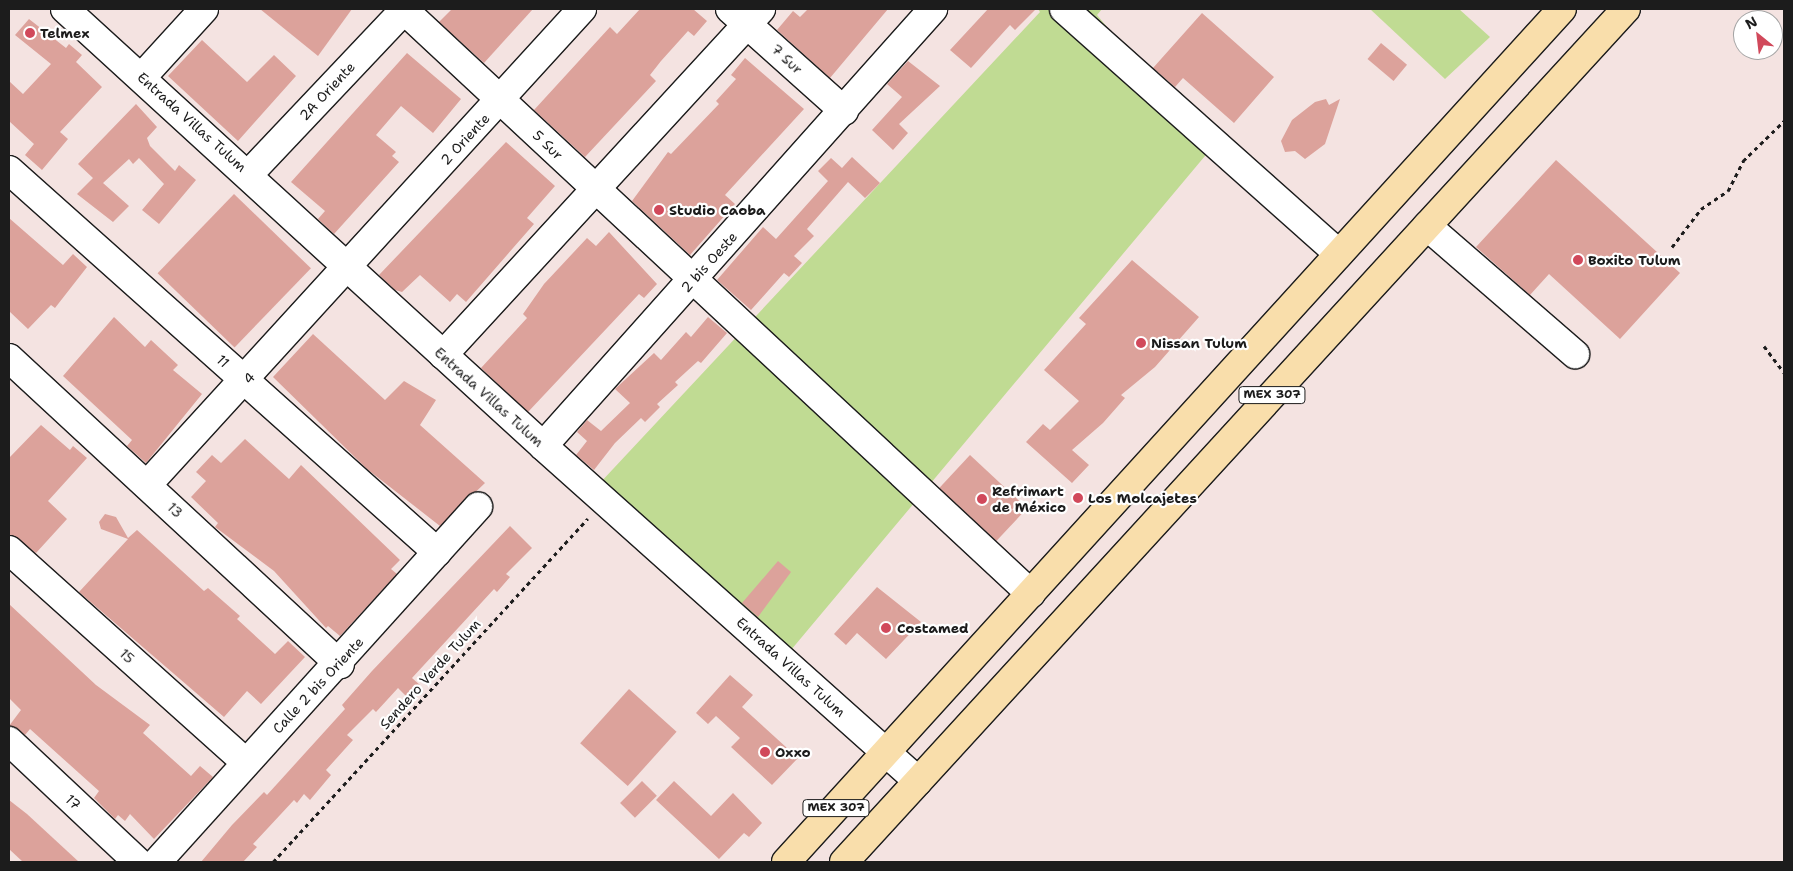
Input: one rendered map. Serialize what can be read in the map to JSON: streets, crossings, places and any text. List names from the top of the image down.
{
  "streets": {
    "highway": ["MEX 307"],
    "street": [
      "7 Sur",
      "2A Oriente",
      "Entrada Villas Tulum",
      "2 Oriente",
      "5 Sur",
      "2 bis Oeste",
      "11",
      "4",
      "13",
      "15",
      "Calle 2 bis Oriente",
      "17"
    ],
    "path": ["Sendero Verde Tulum"]
  },
  "crossings": [
    ["7 Sur", "2 bis Oeste"],
    ["2A Oriente", "Entrada Villas Tulum"],
    ["2A Oriente", "5 Sur"],
    ["Entrada Villas Tulum", "2 Oriente"],
    ["Entrada Villas Tulum", "2 bis Oeste"],
    ["Entrada Villas Tulum", "4"],
    ["Entrada Villas Tulum", "MEX 307"],
    ["Entrada Villas Tulum", "Sendero Verde Tulum"],
    ["2 Oriente", "5 Sur"],
    ["2 Oriente", "4"],
    ["5 Sur", "2 bis Oeste"],
    ["5 Sur", "MEX 307"],
    ["11", "4"],
    ["11", "Calle 2 bis Oriente"],
    ["4", "13"],
    ["13", "Calle 2 bis Oriente"],
    ["15", "Calle 2 bis Oriente"]
  ],
  "places": [
    "Telmex",
    "Studio Caoba",
    "Boxito Tulum",
    "Nissan Tulum",
    "Los Molcajetes",
    "Refrimart de México",
    "Costamed",
    "Oxxo"
  ],
  "north": "top left"
}
